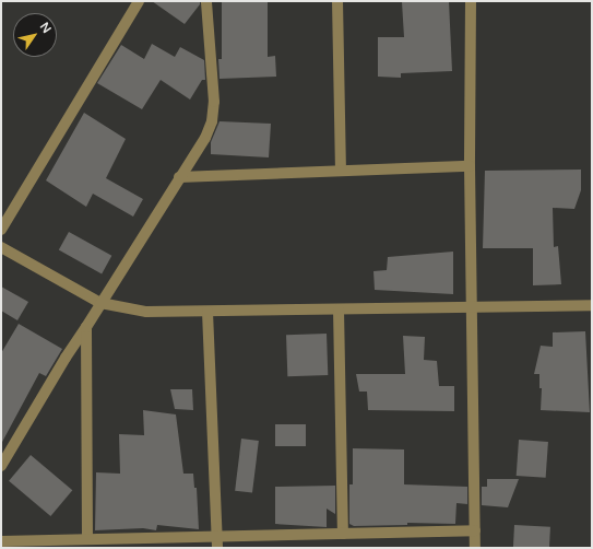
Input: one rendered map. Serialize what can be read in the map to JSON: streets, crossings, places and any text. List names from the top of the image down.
{
  "north": "top right"
}
